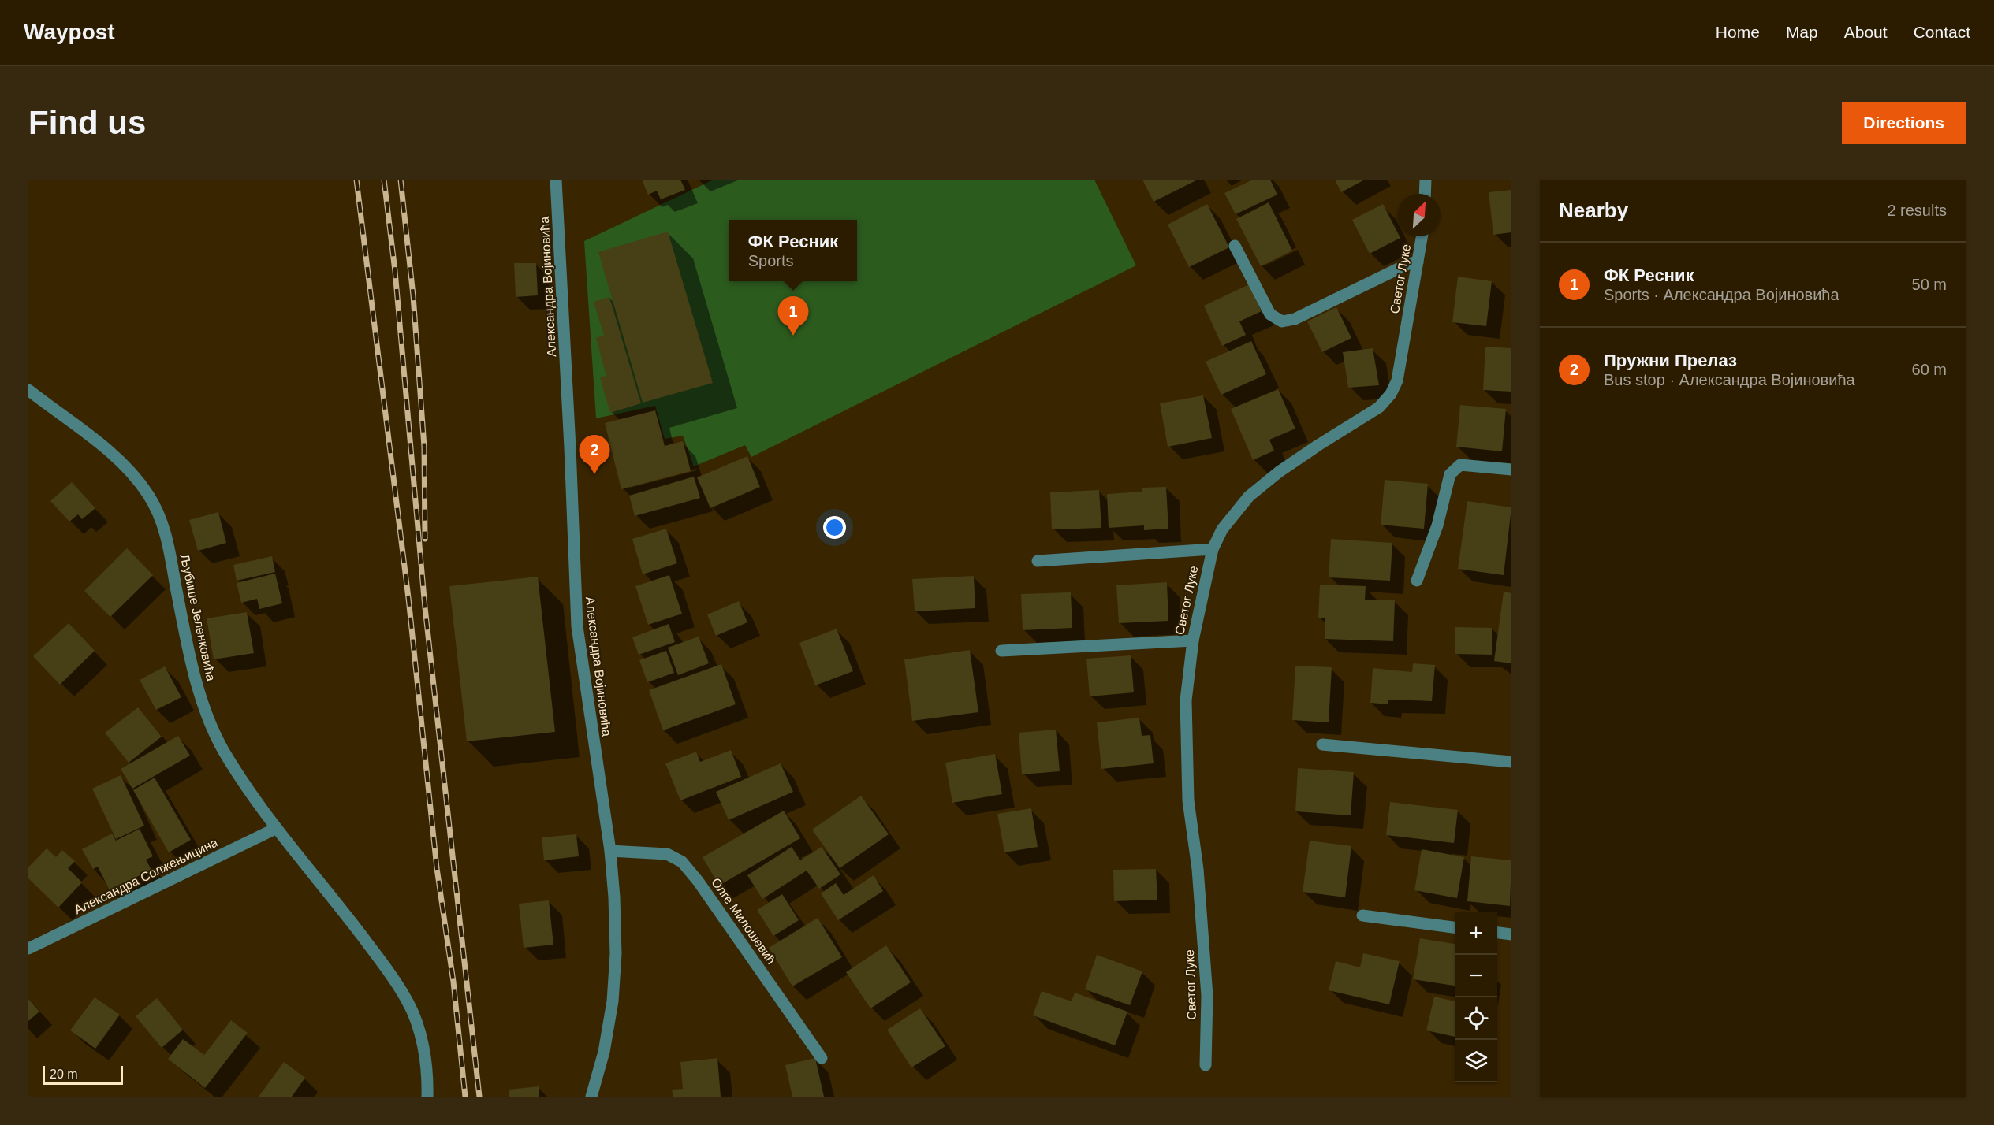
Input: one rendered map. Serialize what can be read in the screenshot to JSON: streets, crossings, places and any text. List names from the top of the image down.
{
  "streets": {
    "street": [
      "Светог Луке",
      "Александра Војиновића",
      "Љубише Јеленковића",
      "Александра Солжењицина",
      "Олге Милошевић"
    ]
  },
  "crossings": [
    ["Александра Војиновића", "Олге Милошевић"],
    ["Љубише Јеленковића", "Александра Солжењицина"]
  ],
  "scale_bar": "20 m",
  "north": "top right",
  "page": {
    "header": "Waypost",
    "nav": [
      "Home",
      "Map",
      "About",
      "Contact"
    ],
    "buttons": "Directions",
    "title": "Find us",
    "heading": ["Nearby", "2 results"],
    "popup": ["ФК Ресник", "Sports"],
    "list": [
      {
        "mark": "1",
        "name": "ФК Ресник",
        "note": "Sports · Александра Војиновића",
        "value": "50 m"
      },
      {
        "mark": "2",
        "name": "Пружни Прелаз",
        "note": "Bus stop · Александра Војиновића",
        "value": "60 m"
      }
    ],
    "pins": ["1", "2"],
    "map_buttons": ["+", "−"],
    "scale": "20 m"
  }
}
